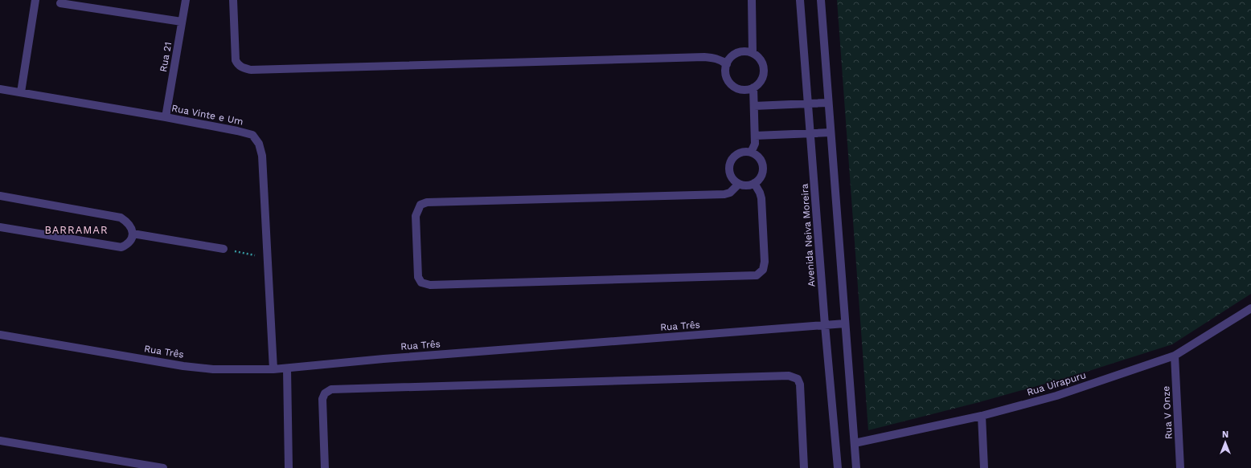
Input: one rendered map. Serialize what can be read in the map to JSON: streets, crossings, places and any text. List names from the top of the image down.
{
  "streets": {
    "street": [
      "Rua 21",
      "Rua Vinte e Um",
      "Avenida Neiva Moreira",
      "Rua Três",
      "Rua Uirapuru",
      "Rua V Onze"
    ]
  },
  "crossings": [
    ["Rua 21", "Rua Vinte e Um"],
    ["Rua Vinte e Um", "Rua Três"],
    ["Avenida Neiva Moreira", "Rua Três"],
    ["Rua Uirapuru", "Rua V Onze"]
  ],
  "districts": ["BARRAMAR"],
  "north": "top"
}
